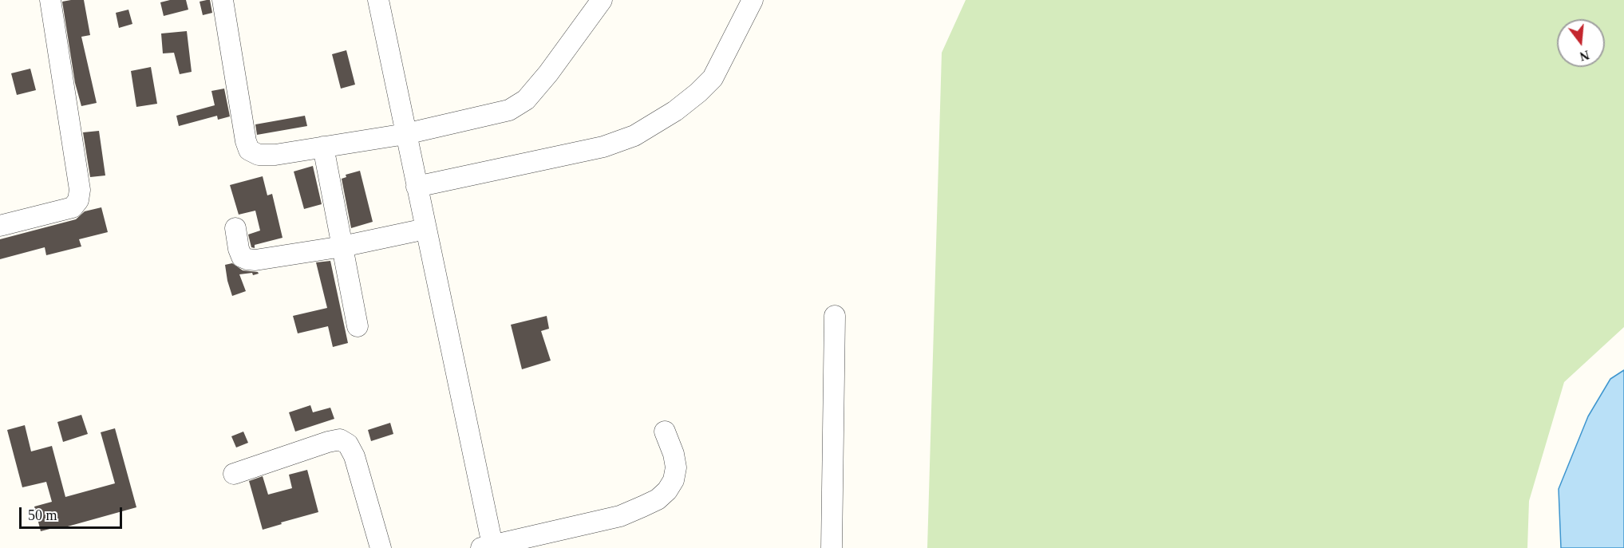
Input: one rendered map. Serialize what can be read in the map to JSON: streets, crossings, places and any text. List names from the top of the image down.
{
  "scale_bar": "50 m",
  "north": "bottom"
}
